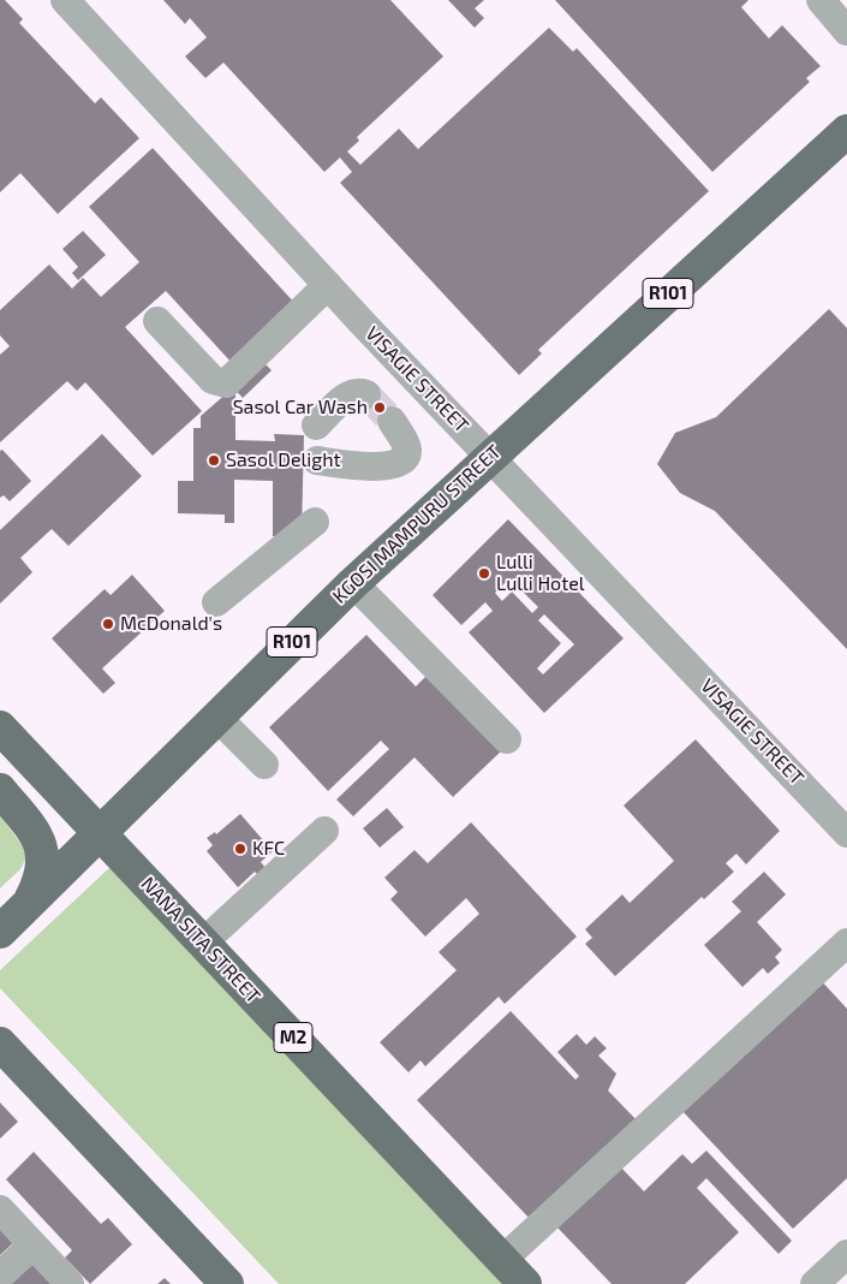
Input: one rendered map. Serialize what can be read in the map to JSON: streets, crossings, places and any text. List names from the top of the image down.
{
  "streets": {
    "main road": [
      "R101",
      "KGOSI MAMPURU STREET",
      "NANA SITA STREET",
      "M2"
    ],
    "street": ["VISAGIE STREET"]
  },
  "crossings": [
    ["VISAGIE STREET", "KGOSI MAMPURU STREET"],
    ["KGOSI MAMPURU STREET", "NANA SITA STREET"]
  ],
  "places": [
    "Sasol Car Wash",
    "Sasol Delight",
    "Lulli Lulli Hotel",
    "McDonald's",
    "KFC"
  ]
}
